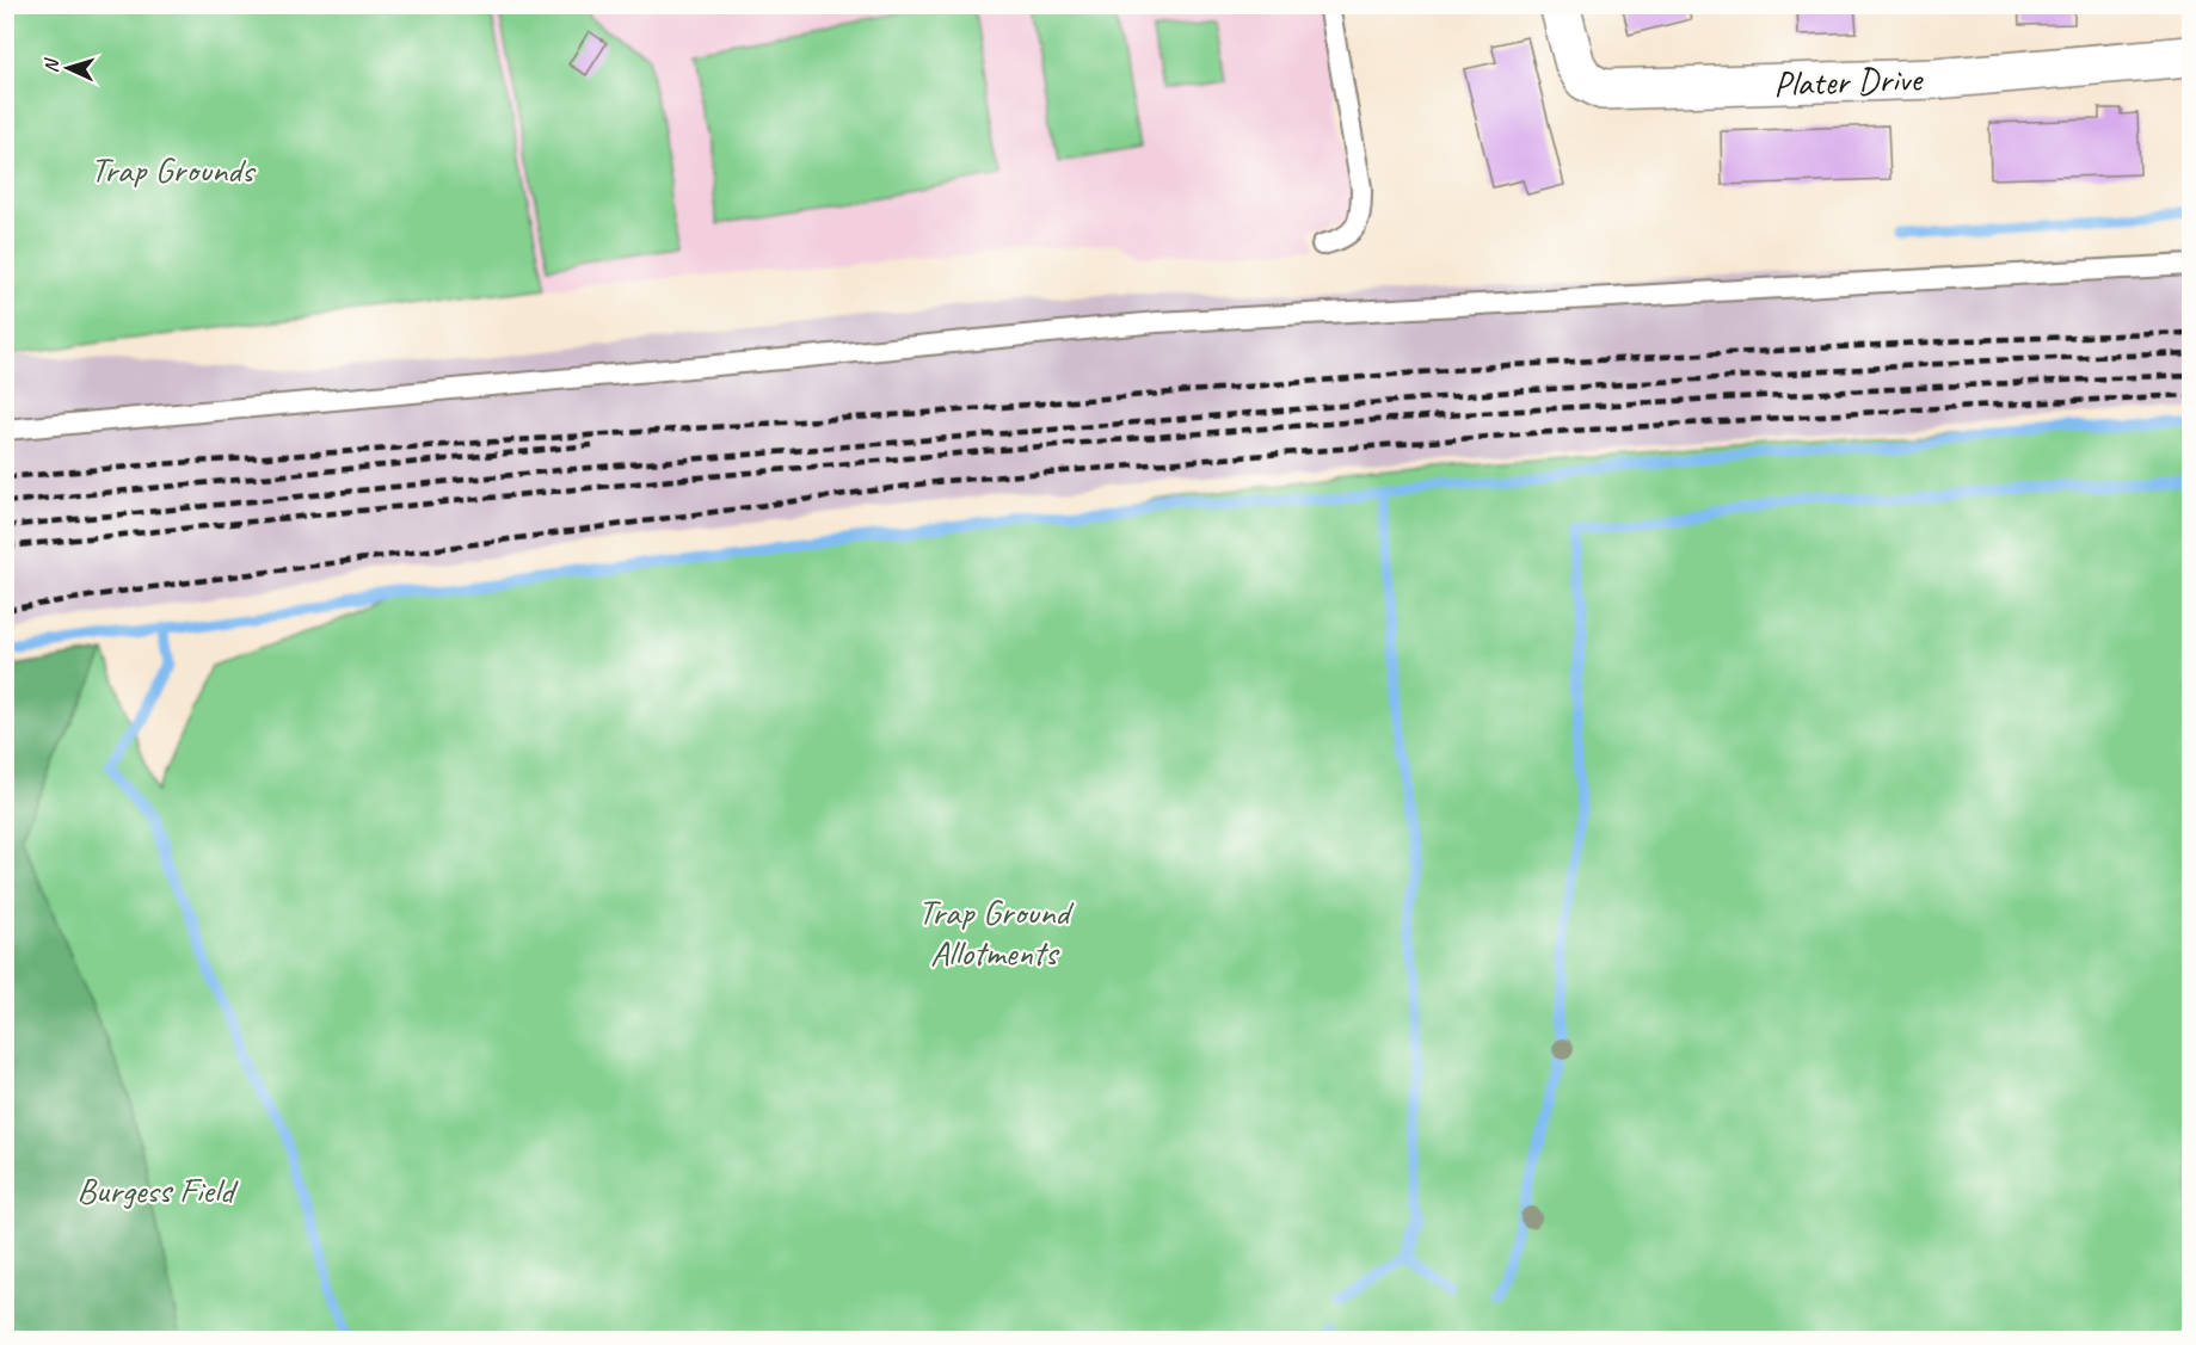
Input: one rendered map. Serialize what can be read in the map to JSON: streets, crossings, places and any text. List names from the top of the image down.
{
  "streets": {
    "street": ["Plater Drive"]
  },
  "parks": ["Trap Grounds", "Trap Ground Allotments", "Burgess Field"],
  "north": "left"
}
